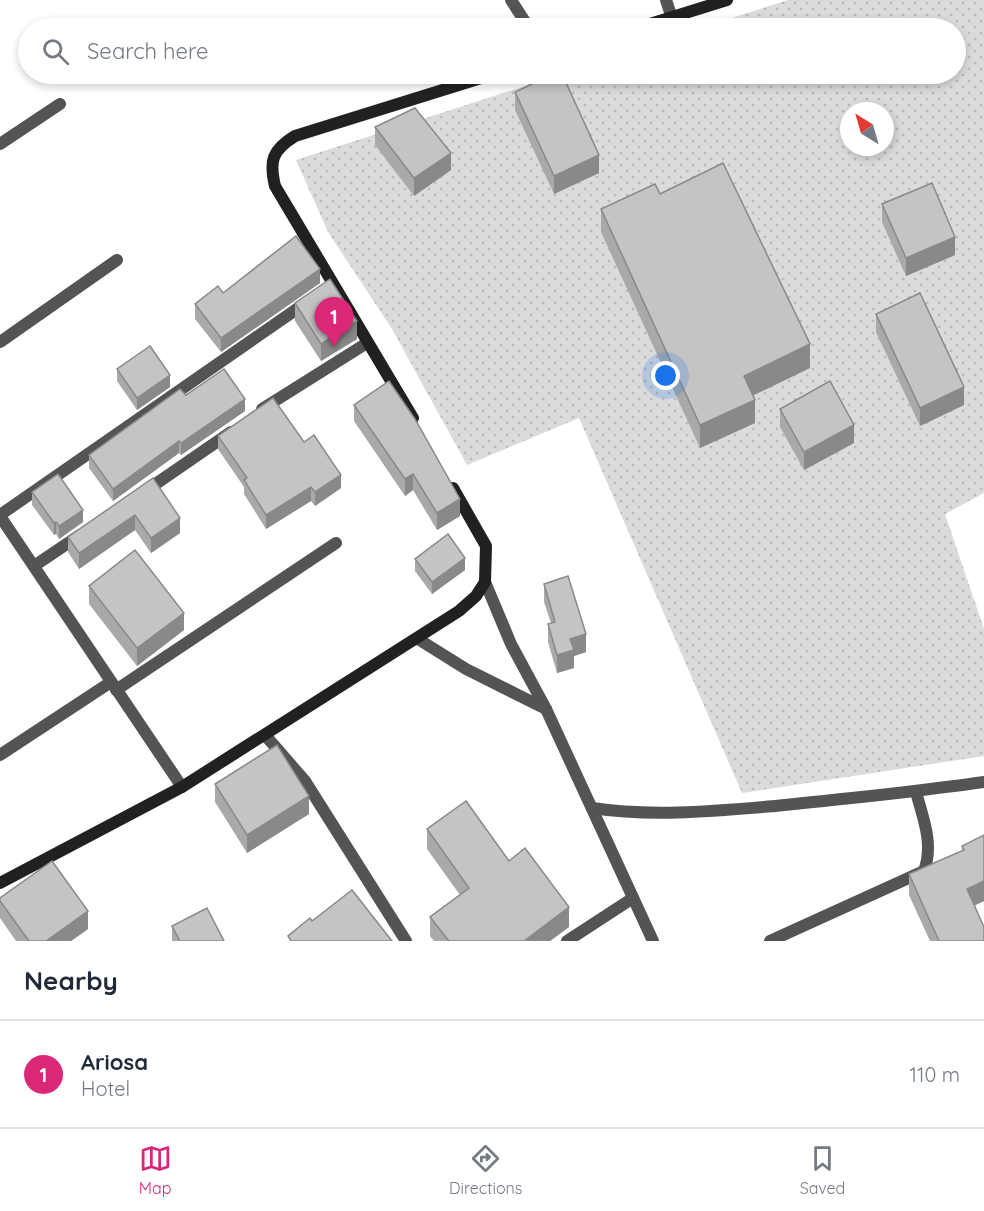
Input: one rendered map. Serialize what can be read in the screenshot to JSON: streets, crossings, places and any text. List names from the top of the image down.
{
  "north": "top left",
  "page": {
    "search": "Search here",
    "pins": "1",
    "heading": "Nearby",
    "list": [
      {
        "mark": "1",
        "name": "Ariosa",
        "note": "Hotel",
        "value": "110 m"
      }
    ],
    "nav": ["Map", "Directions", "Saved"]
  }
}
